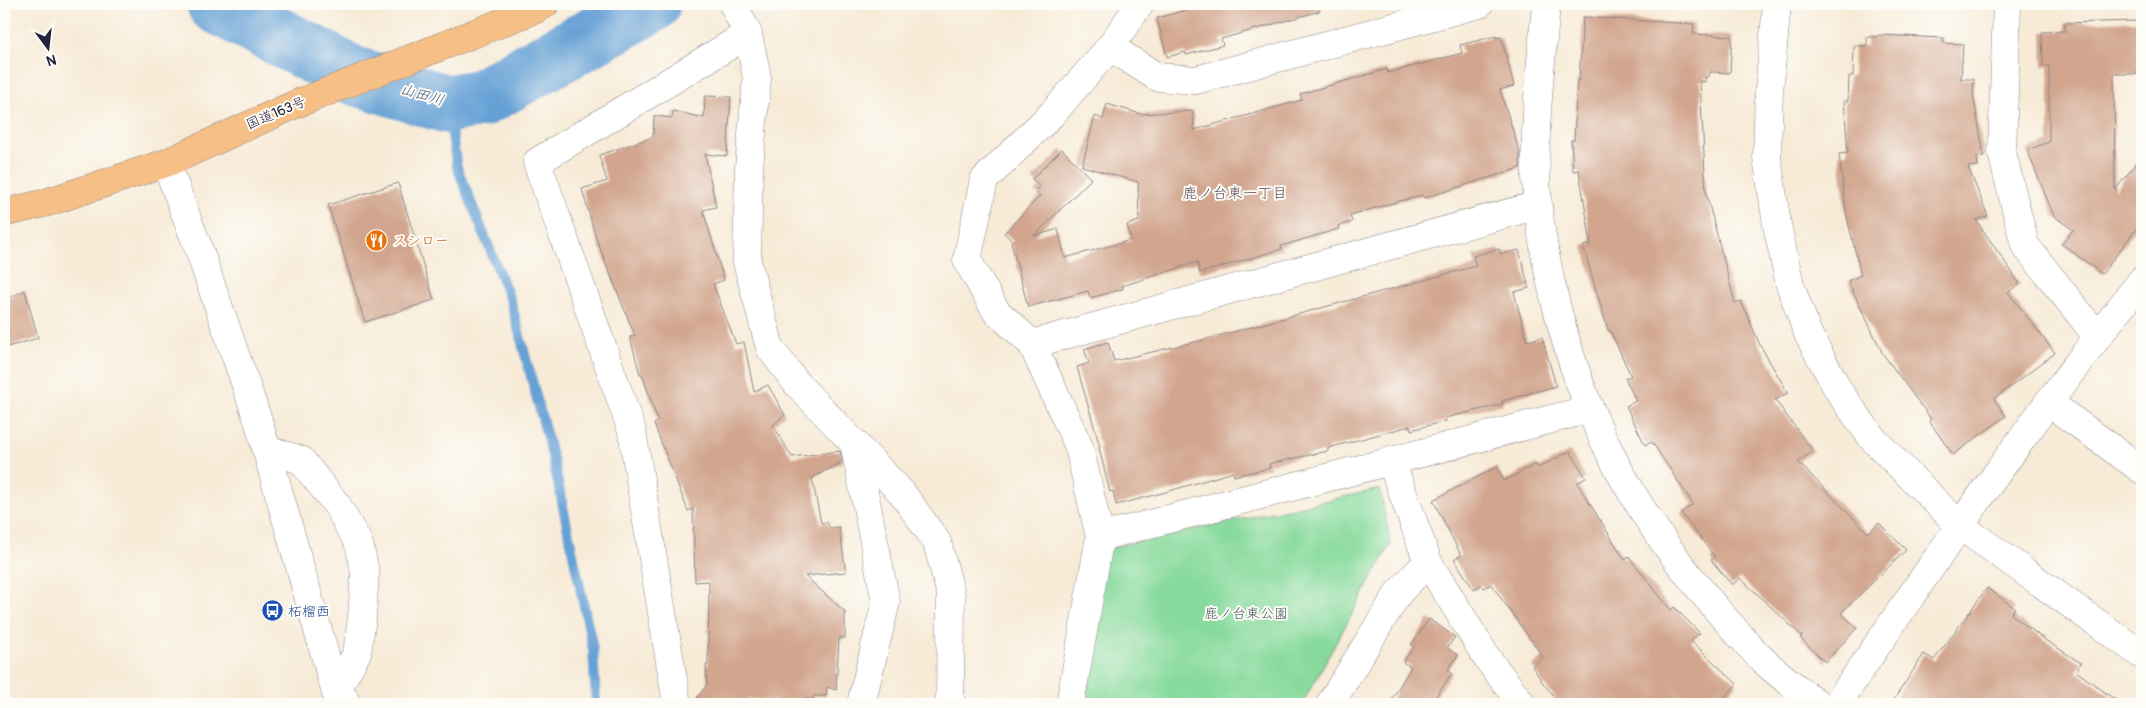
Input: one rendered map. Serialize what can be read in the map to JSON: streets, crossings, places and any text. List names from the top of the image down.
{
  "streets": {
    "highway": ["国道163号"]
  },
  "districts": ["鹿ノ台東一丁目"],
  "water": ["山田川"],
  "parks": ["鹿ノ台東公園"],
  "places": {
    "restaurant": ["スシロー"],
    "bus stop": ["柘榴西"]
  },
  "north": "bottom"
}
